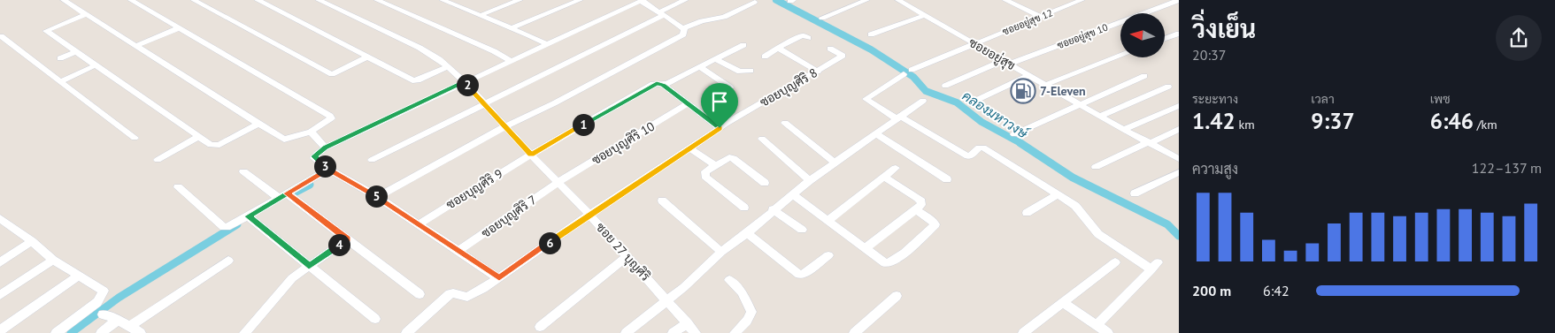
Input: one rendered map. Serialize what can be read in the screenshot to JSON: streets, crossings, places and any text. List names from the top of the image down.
{
  "streets": {
    "street": [
      "ซอยอยู่สุข 12",
      "ซอยอยู่สุข 10",
      "ซอยอยู่สุข",
      "ซอยบุญศิริ 8",
      "ซอยบุญศิริ 10",
      "ซอยบุญศิริ 9",
      "ซอยบุญศิริ 7",
      "ซอย 27 บุญศิริ"
    ]
  },
  "crossings": [
    ["ซอยอยู่สุข 12", "ซอยอยู่สุข"],
    ["ซอยอยู่สุข 10", "ซอยอยู่สุข"],
    ["ซอยบุญศิริ 8", "ซอย 27 บุญศิริ"],
    ["ซอยบุญศิริ 10", "ซอยบุญศิริ 7"],
    ["ซอยบุญศิริ 10", "ซอย 27 บุญศิริ"],
    ["ซอยบุญศิริ 9", "ซอย 27 บุญศิริ"],
    ["ซอยบุญศิริ 7", "ซอย 27 บุญศิริ"]
  ],
  "water": ["คลองมหาวงษ์"],
  "places": {
    "fuel station": ["7-Eleven"]
  },
  "north": "left",
  "page": {
    "heading": ["วิ่งเย็น", "20:37"],
    "pins": [
      "2",
      "1",
      "3",
      "5",
      "6",
      "4"
    ],
    "stats": [
      ["ระยะทาง", "1.42 km"],
      ["เวลา", "9:37"],
      ["เพซ", "6:46 /km"]
    ],
    "chart": ["ความสูง", "122–137 m"],
    "list": [
      {
        "name": "200 m",
        "note": "6:42"
      }
    ]
  }
}
